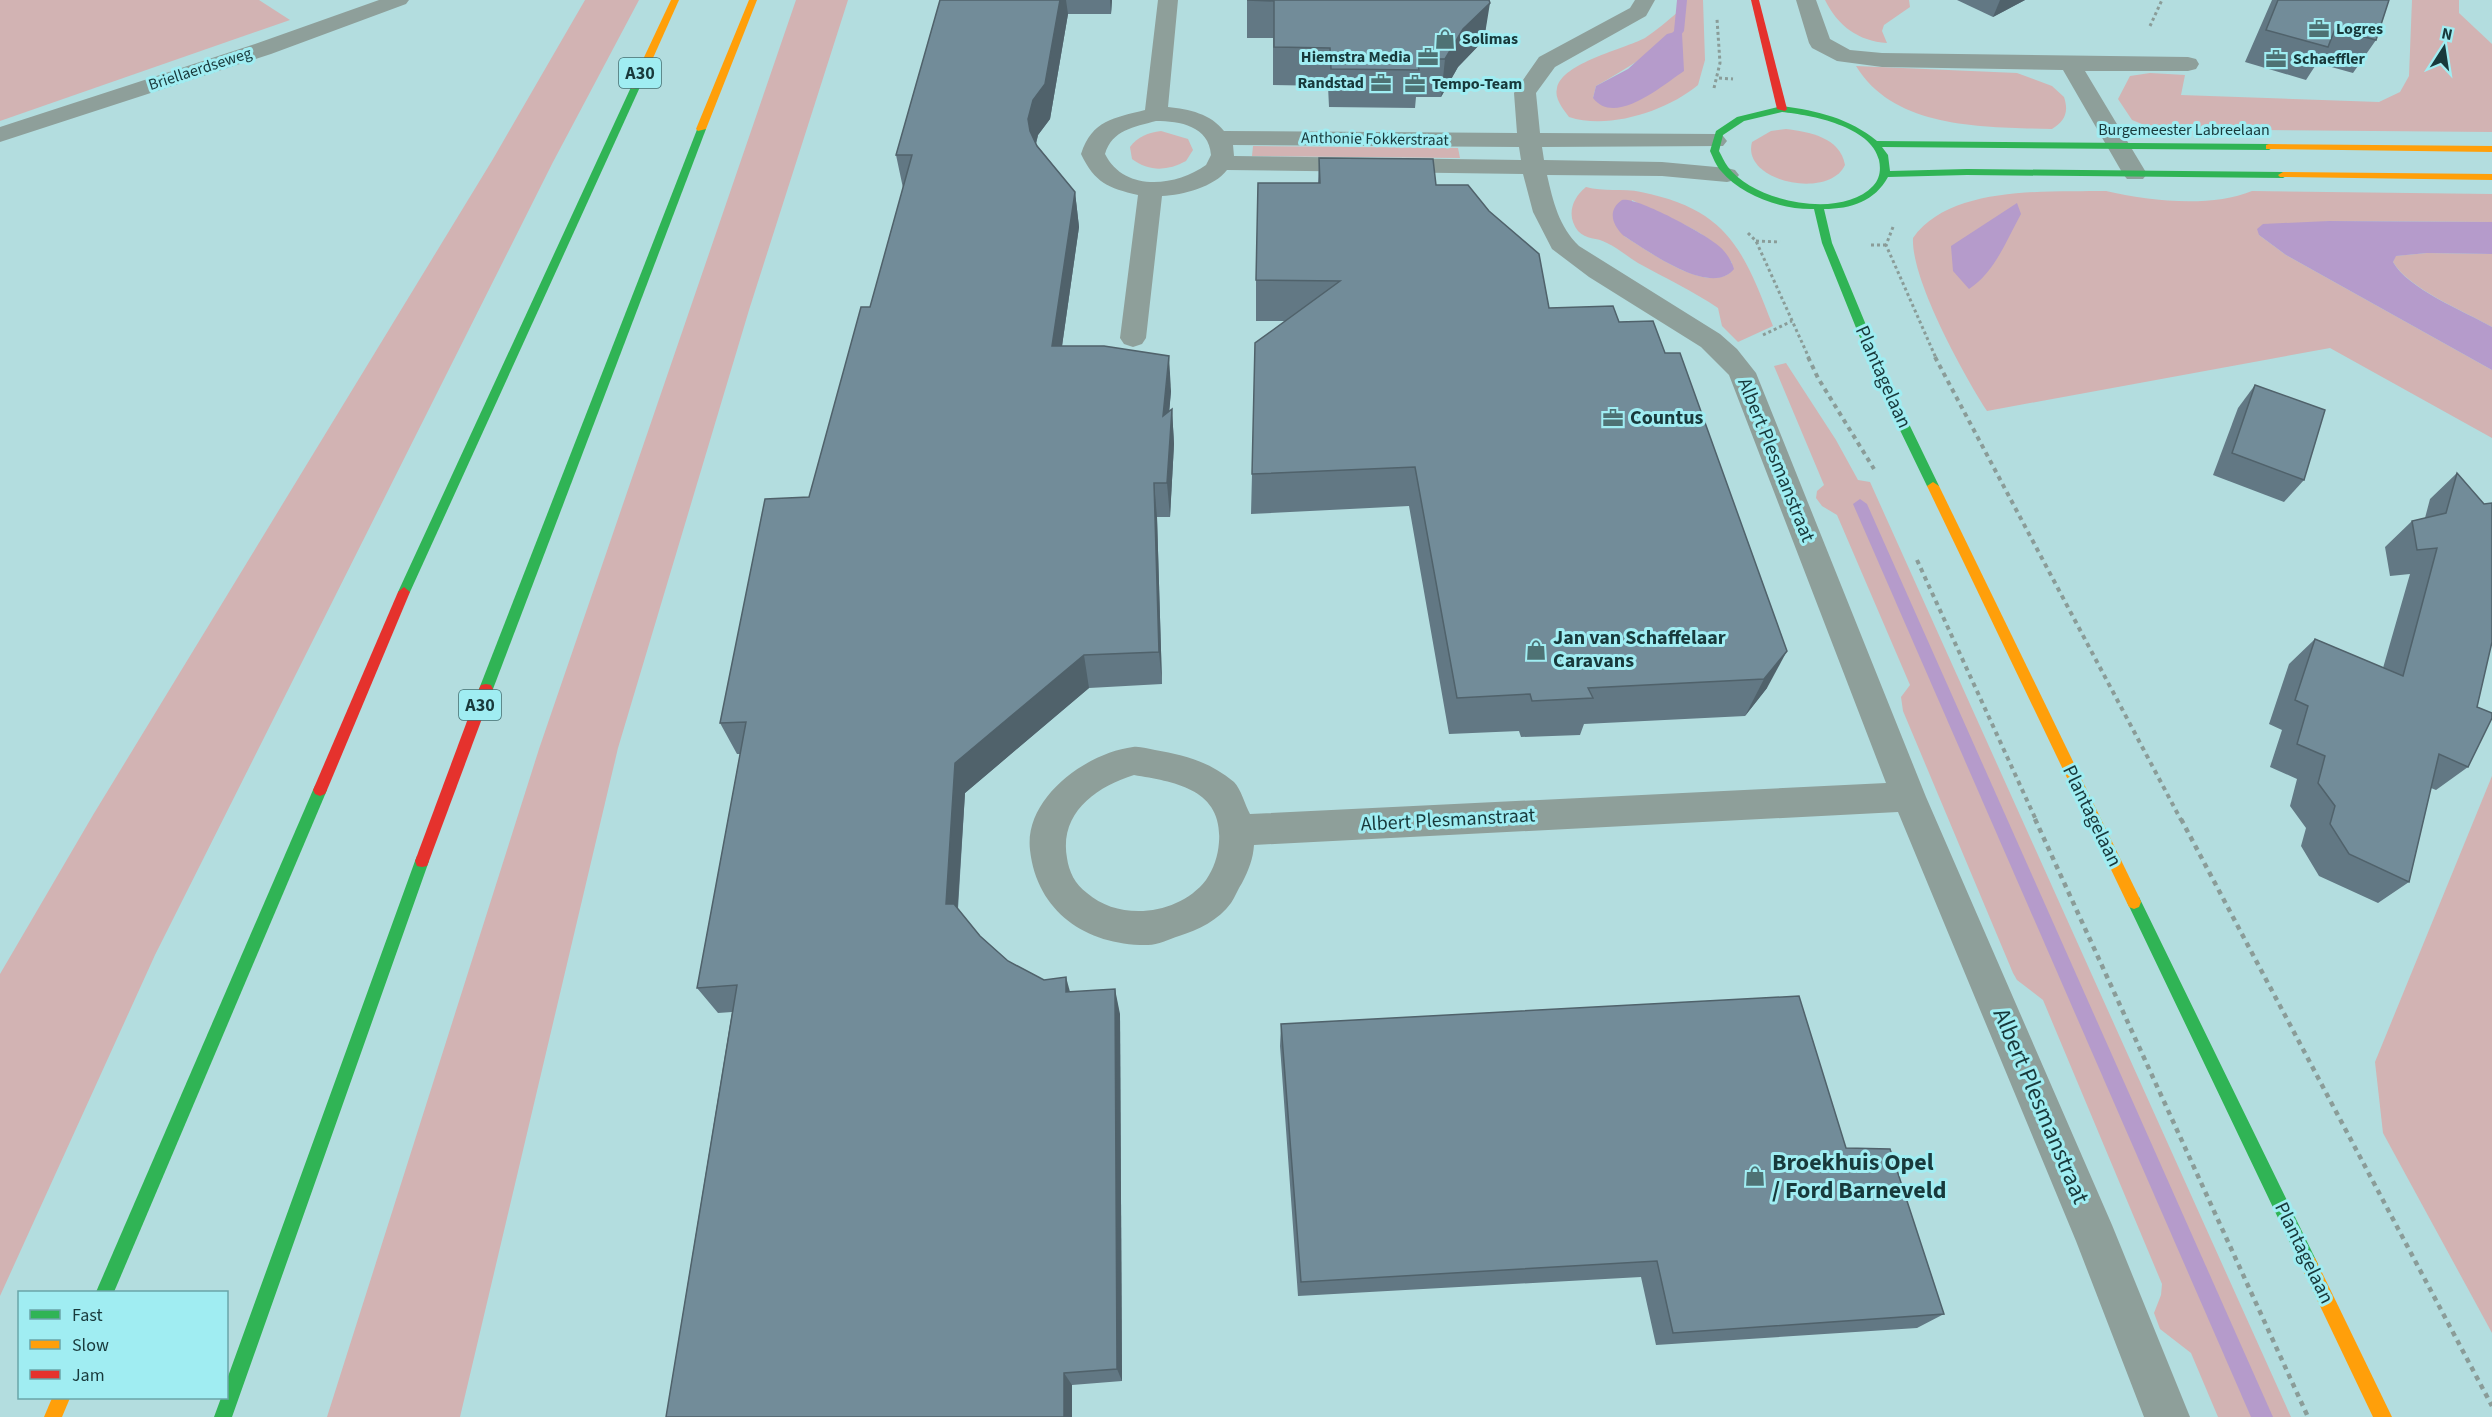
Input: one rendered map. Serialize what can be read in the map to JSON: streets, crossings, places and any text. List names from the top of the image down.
{
  "streets": {
    "main road": ["A30", "Burgemeester Labreelaan", "Plantagelaan"],
    "street": ["Briellaerdseweg", "Anthonie Fokkerstraat", "Albert Plesmanstraat"]
  },
  "crossings": [
    ["Burgemeester Labreelaan", "Anthonie Fokkerstraat"],
    ["Burgemeester Labreelaan", "Plantagelaan"],
    ["Anthonie Fokkerstraat", "Plantagelaan"],
    ["Anthonie Fokkerstraat", "Albert Plesmanstraat"]
  ],
  "places": {
    "office": [
      "Logres",
      "Hiemstra Media",
      "Schaeffler",
      "Randstad",
      "Tempo-Team",
      "Countus"
    ],
    "shop": ["Solimas", "Jan van Schaffelaar Caravans", "Broekhuis Opel / Ford Barneveld"]
  },
  "legend": ["Fast", "Slow", "Jam"],
  "north": "top"
}
